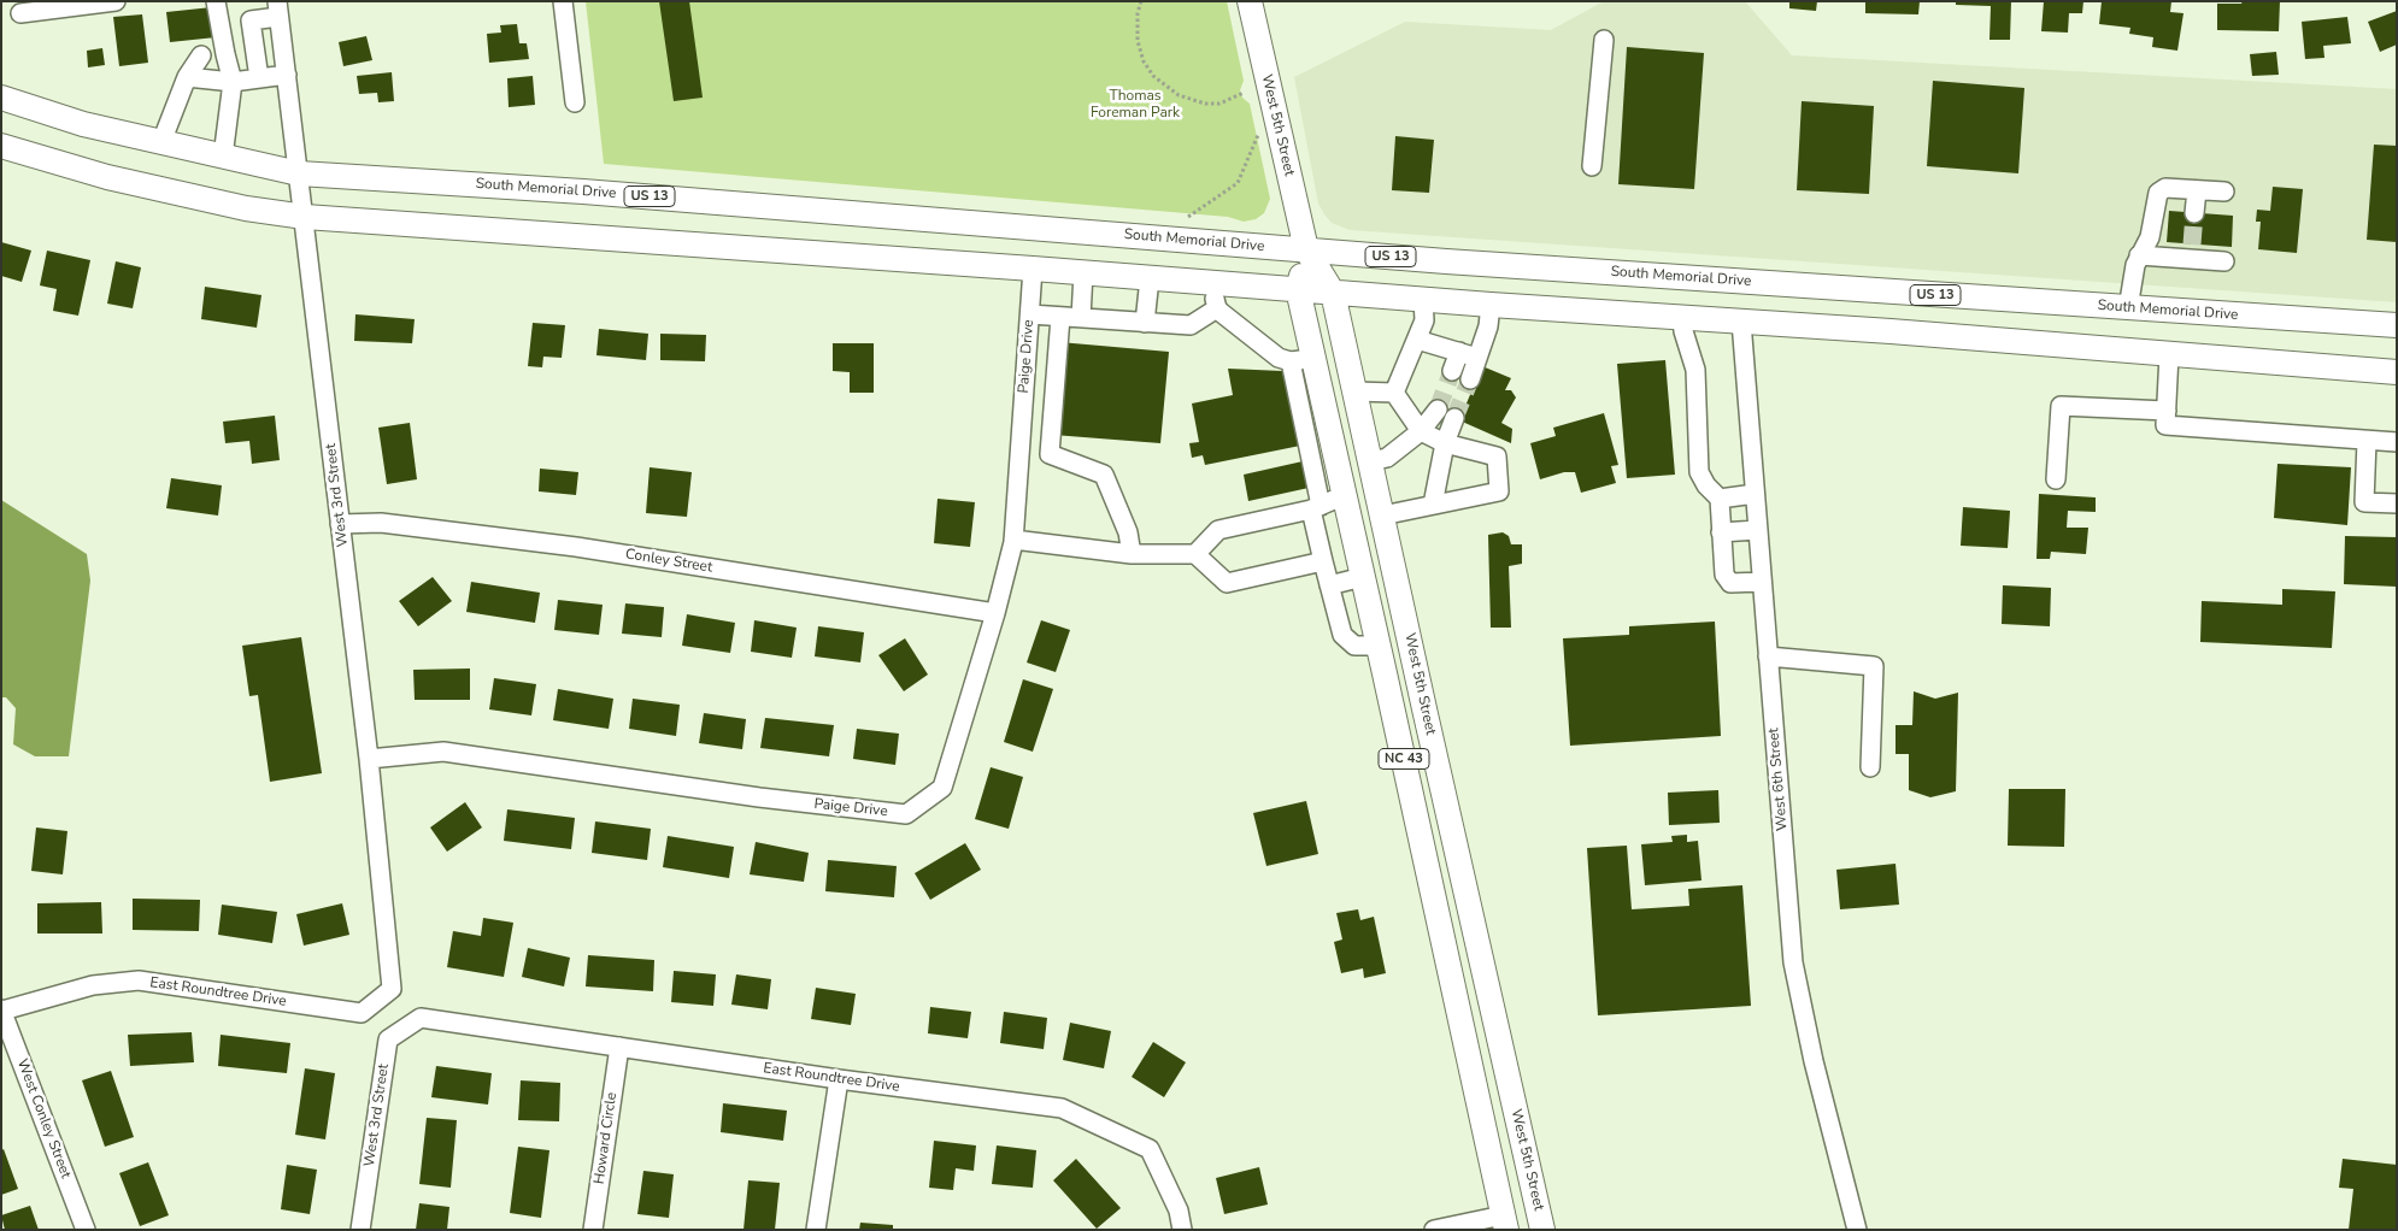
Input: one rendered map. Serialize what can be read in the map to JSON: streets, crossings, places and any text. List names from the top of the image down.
{
  "streets": {
    "main road": [
      "West 5th Street",
      "South Memorial Drive",
      "US 13",
      "NC 43"
    ],
    "street": [
      "Paige Drive",
      "West 3rd Street",
      "Conley Street",
      "West 6th Street",
      "East Roundtree Drive",
      "West Conley Street",
      "Howard Circle"
    ]
  },
  "crossings": [
    ["West 5th Street", "South Memorial Drive"],
    ["South Memorial Drive", "West 3rd Street"],
    ["Paige Drive", "West 3rd Street"],
    ["Paige Drive", "Conley Street"],
    ["West 3rd Street", "Conley Street"],
    ["West 3rd Street", "East Roundtree Drive"],
    ["East Roundtree Drive", "West Conley Street"],
    ["East Roundtree Drive", "Howard Circle"]
  ],
  "parks": ["Thomas Foreman Park"]
}
